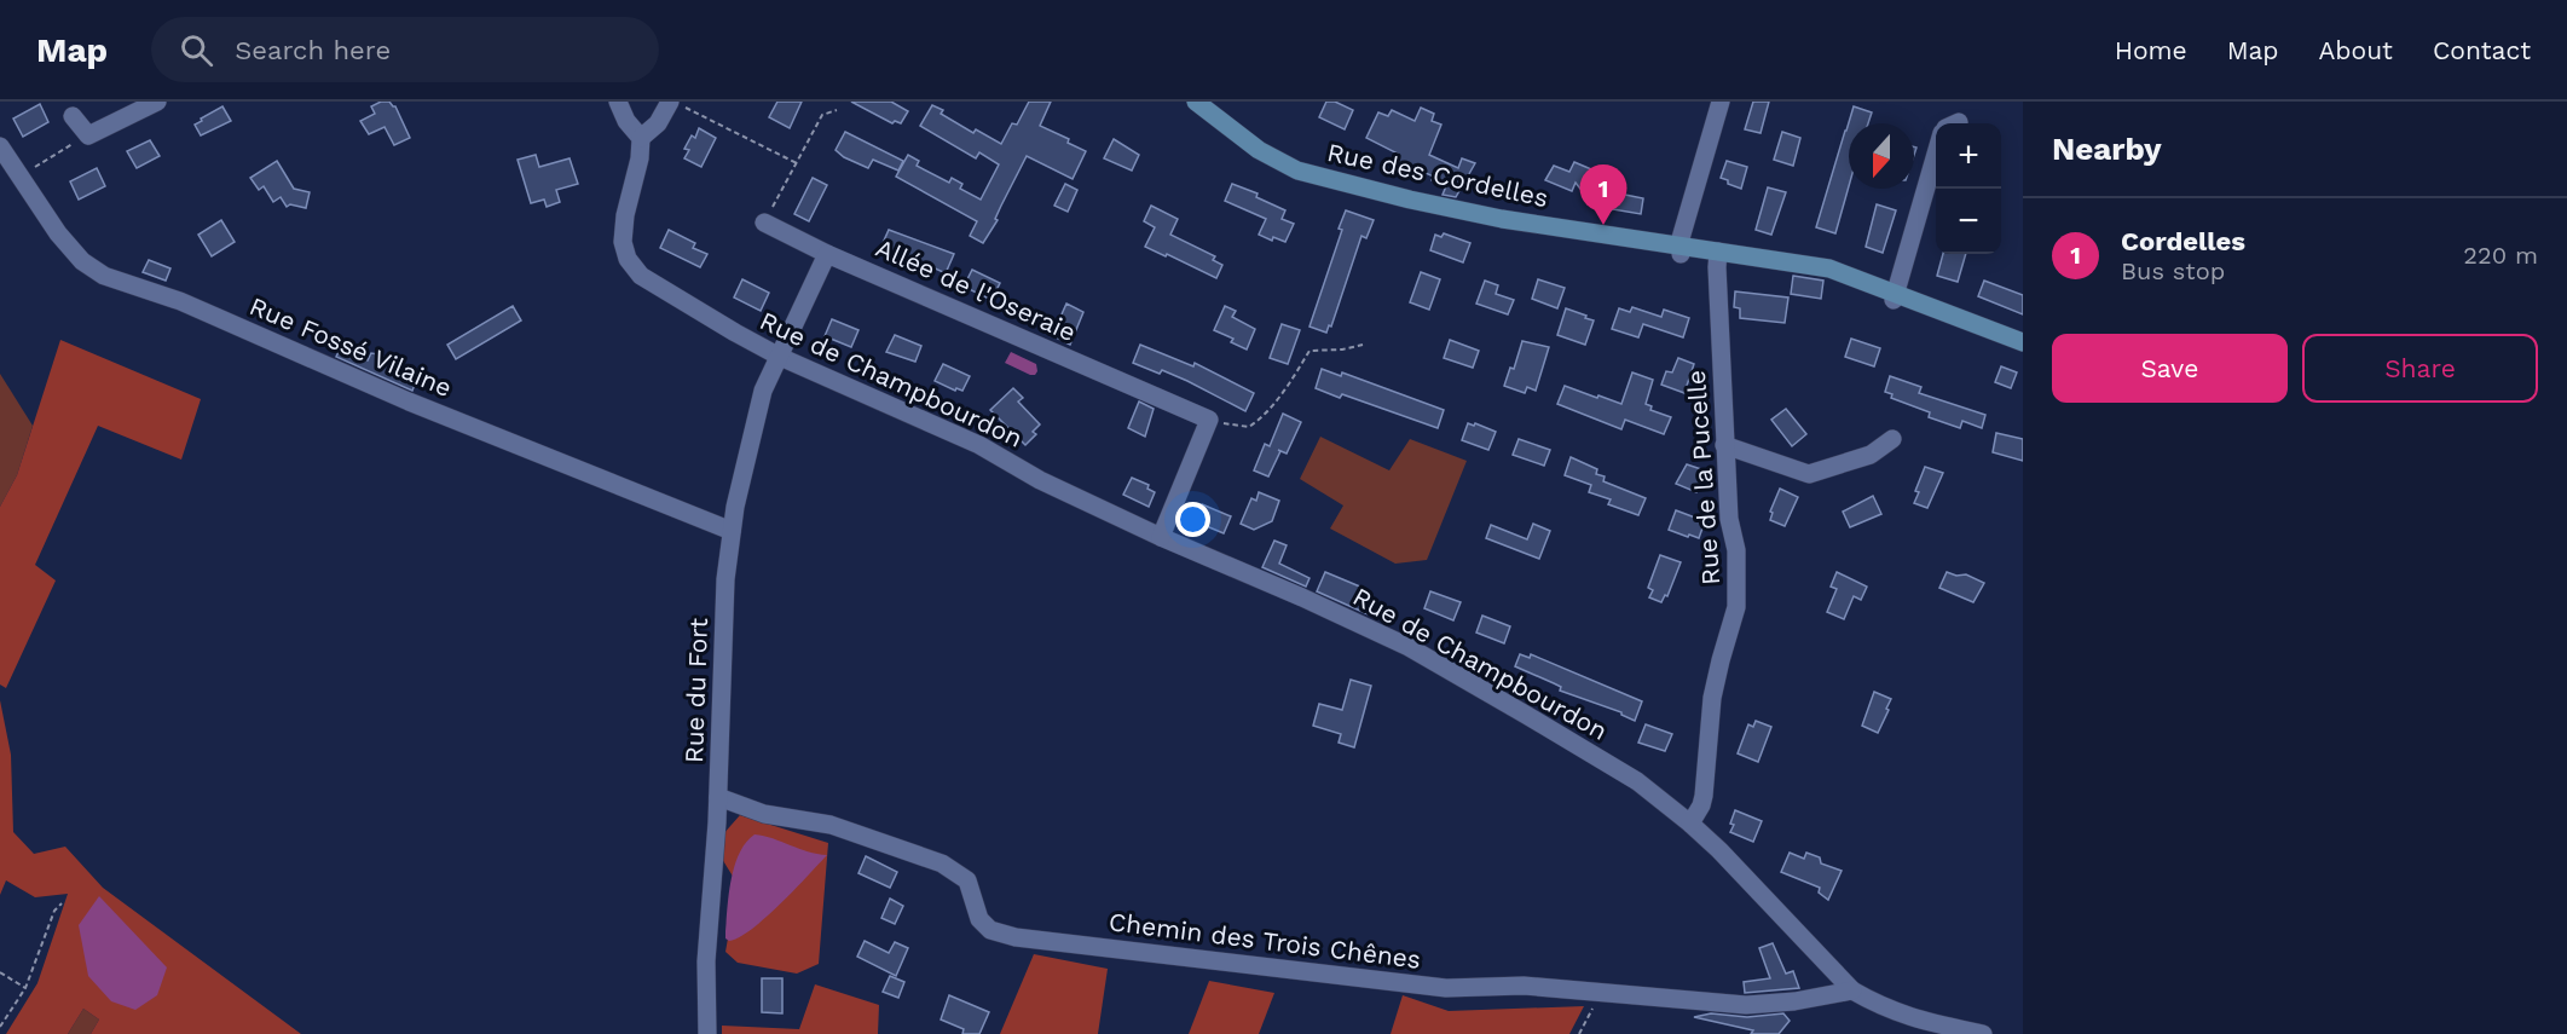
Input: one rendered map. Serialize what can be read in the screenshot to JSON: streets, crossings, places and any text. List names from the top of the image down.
{
  "streets": {
    "street": [
      "Rue des Cordelles",
      "Allée de l'Oseraie",
      "Rue Fossé Vilaine",
      "Rue de Champbourdon",
      "Rue de la Pucelle",
      "Rue du Fort",
      "Chemin des Trois Chênes"
    ]
  },
  "crossings": [
    ["Rue des Cordelles", "Rue de la Pucelle"],
    ["Rue Fossé Vilaine", "Rue du Fort"],
    ["Rue de Champbourdon", "Rue de la Pucelle"],
    ["Rue de Champbourdon", "Rue du Fort"],
    ["Rue de Champbourdon", "Chemin des Trois Chênes"],
    ["Rue du Fort", "Chemin des Trois Chênes"]
  ],
  "north": "bottom",
  "page": {
    "header": "Map",
    "search": "Search here",
    "nav": [
      "Home",
      "Map",
      "About",
      "Contact"
    ],
    "heading": "Nearby",
    "map_buttons": ["+", "−"],
    "pins": "1",
    "list": [
      {
        "mark": "1",
        "name": "Cordelles",
        "note": "Bus stop",
        "value": "220 m"
      }
    ],
    "buttons": ["Save", "Share"]
  }
}
